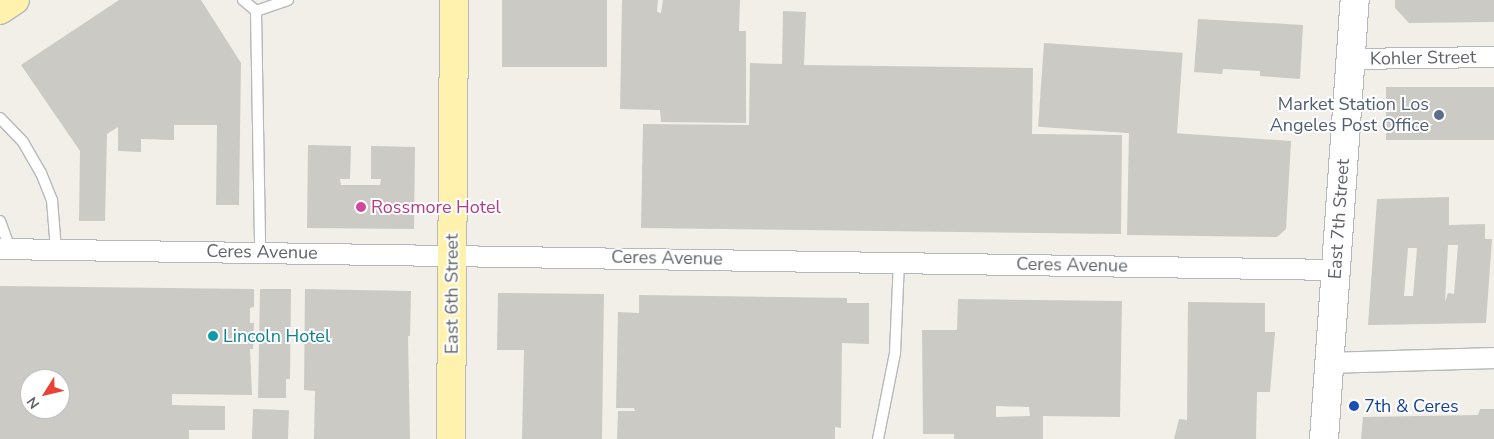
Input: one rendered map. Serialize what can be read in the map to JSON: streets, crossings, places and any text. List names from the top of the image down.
{
  "streets": {
    "main road": ["East 7th Street", "East 6th Street"],
    "street": ["Kohler Street", "Ceres Avenue"]
  },
  "crossings": [
    ["Kohler Street", "East 7th Street"],
    ["East 7th Street", "Ceres Avenue"],
    ["Ceres Avenue", "East 6th Street"]
  ],
  "places": [
    "Market Station Los Angeles Post Office",
    "Rossmore Hotel",
    "Lincoln Hotel",
    "7th & Ceres"
  ],
  "north": "bottom left"
}
